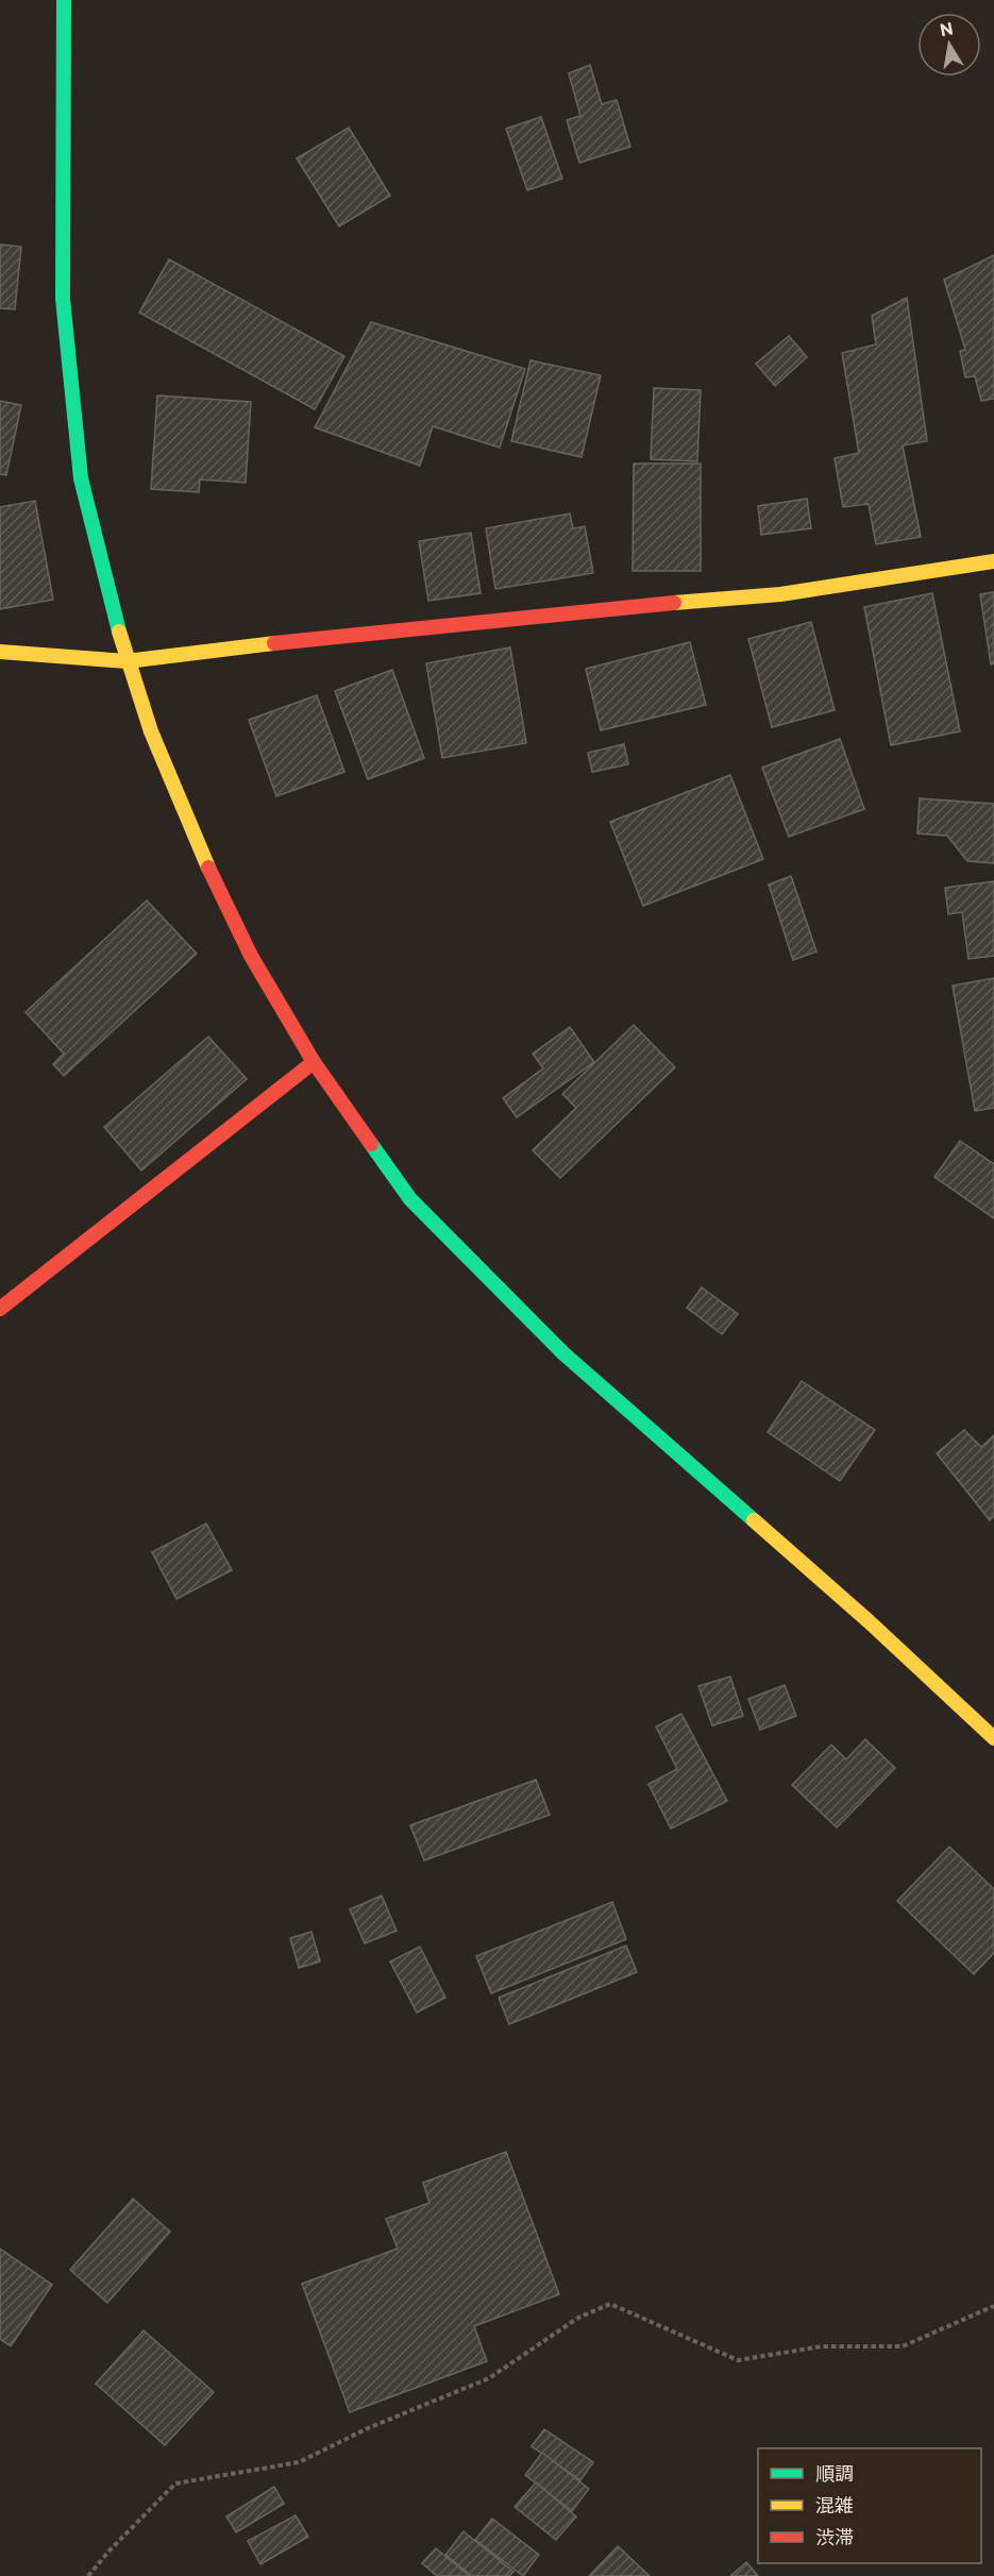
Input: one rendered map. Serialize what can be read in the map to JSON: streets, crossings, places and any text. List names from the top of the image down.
{
  "legend": ["順調", "混雑", "渋滞"],
  "north": "top"
}
